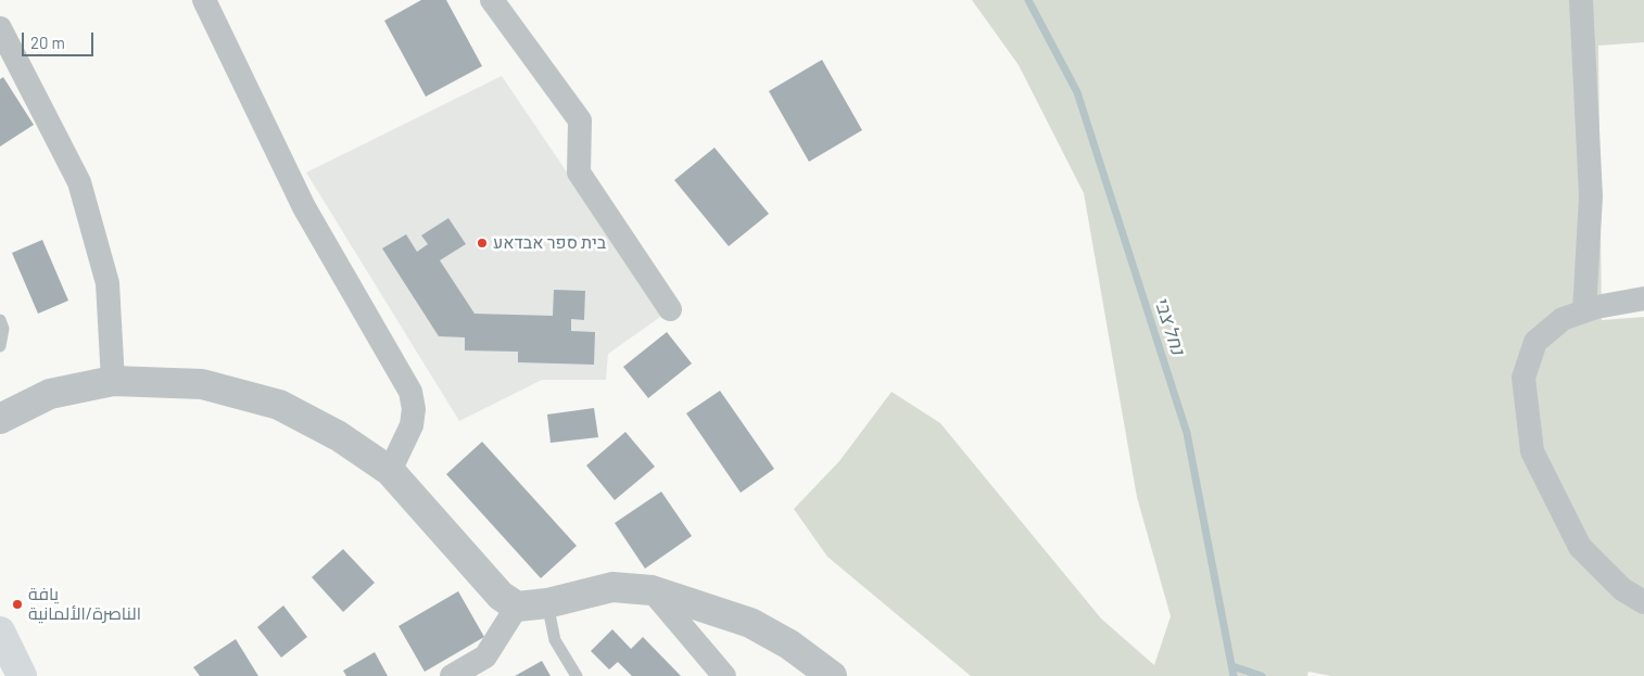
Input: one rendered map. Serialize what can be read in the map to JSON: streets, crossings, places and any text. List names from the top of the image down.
{
  "water": ["נחל צבי"],
  "places": ["בית ספר אבדאע", "يافة الناصرة/الألمانية"],
  "scale_bar": "20 m"
}
